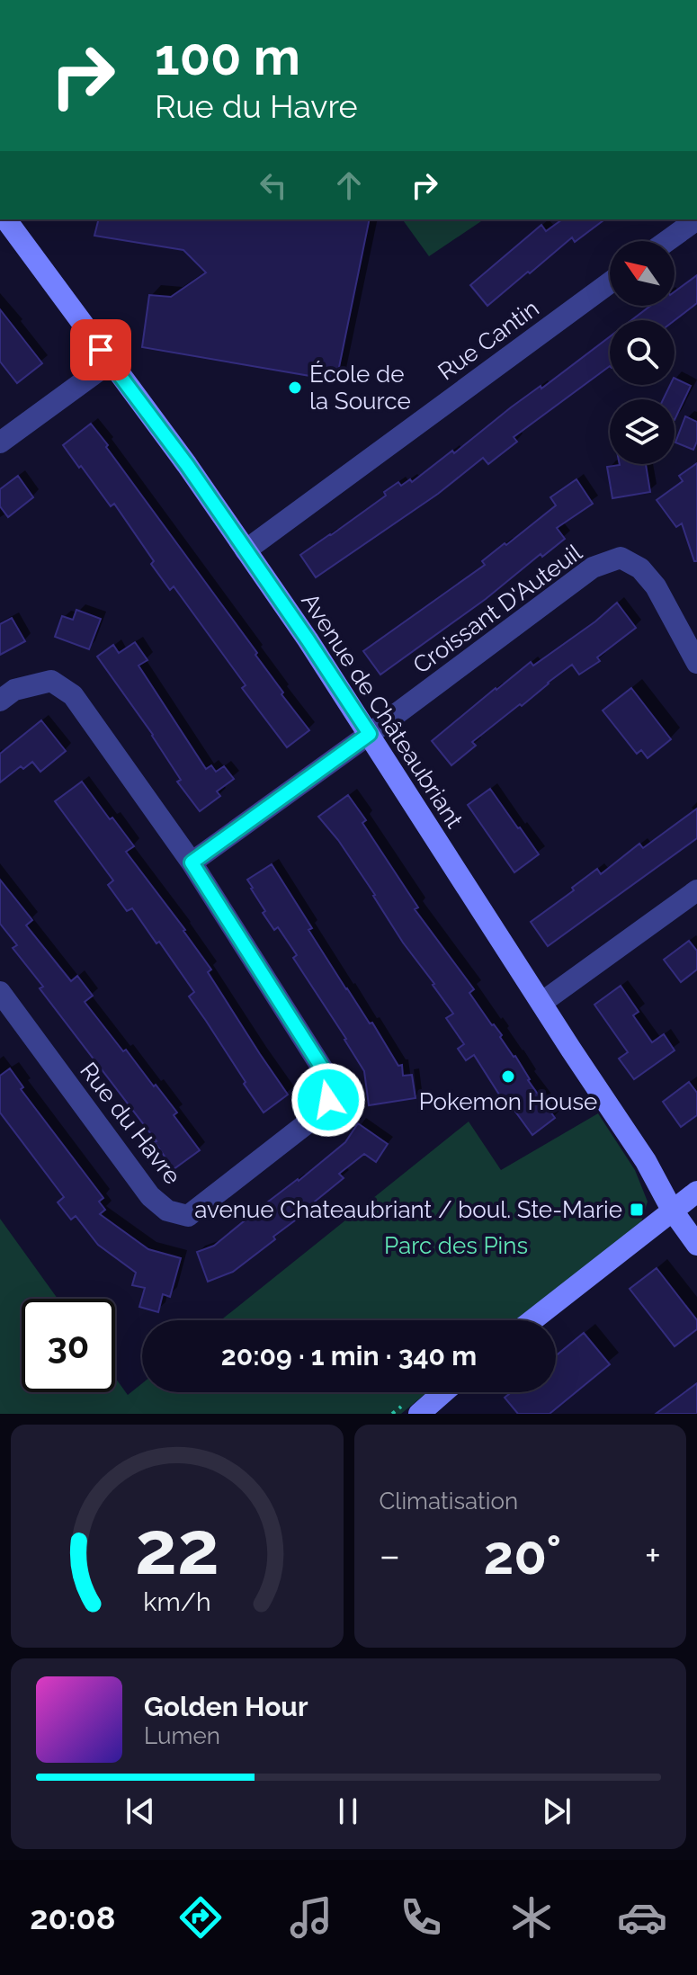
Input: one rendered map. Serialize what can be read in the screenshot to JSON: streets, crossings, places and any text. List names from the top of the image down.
{
  "streets": {
    "street": [
      "Rue Cantin",
      "Croissant D'Auteuil",
      "Avenue de Châteaubriant",
      "Rue du Havre"
    ]
  },
  "crossings": [
    ["Rue Cantin", "Avenue de Châteaubriant"],
    ["Croissant D'Auteuil", "Avenue de Châteaubriant"]
  ],
  "parks": ["Parc des Pins"],
  "places": {
    "other": ["École de la Source", "Pokemon House"],
    "transit": ["avenue Chateaubriant / boul. Ste-Marie"]
  },
  "north": "top left",
  "page": {
    "turn": ["100 m", "Rue du Havre"],
    "limit": "30",
    "trip": "20:09 · 1 min · 340 m",
    "tile": "Climatisation",
    "heat": ["−", "20°", "+"],
    "song": ["Golden Hour", "Lumen"],
    "tabs": "20:08",
    "gauge": ["22", "km/h"]
  }
}
